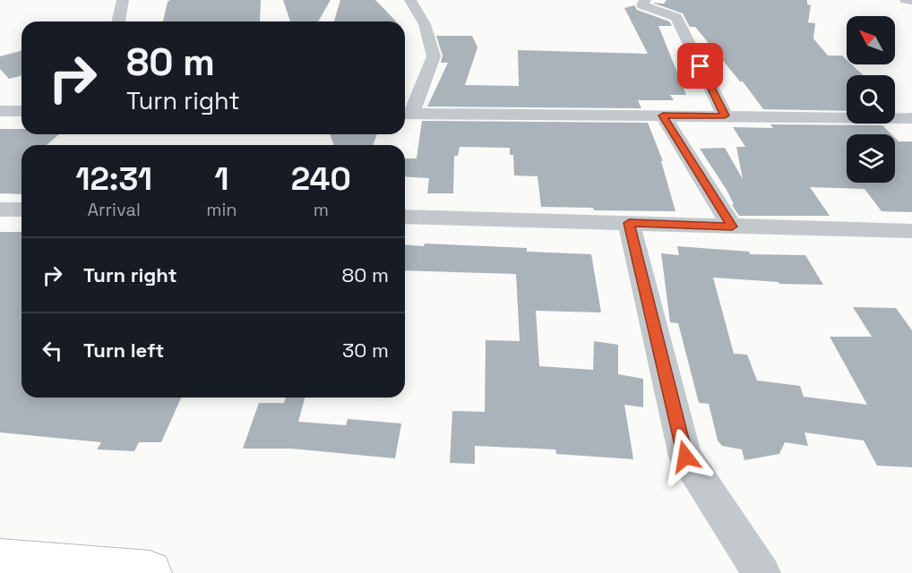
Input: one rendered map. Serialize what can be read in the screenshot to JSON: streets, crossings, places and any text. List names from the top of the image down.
{
  "north": "top left",
  "page": {
    "turn": ["80 m", "Turn right"],
    "eta": [
      "12:31",
      "Arrival",
      "1",
      "min",
      "240",
      "m"
    ],
    "list": [
      {
        "name": "Turn right",
        "value": "80 m"
      },
      {
        "name": "Turn left",
        "value": "30 m"
      }
    ]
  }
}
